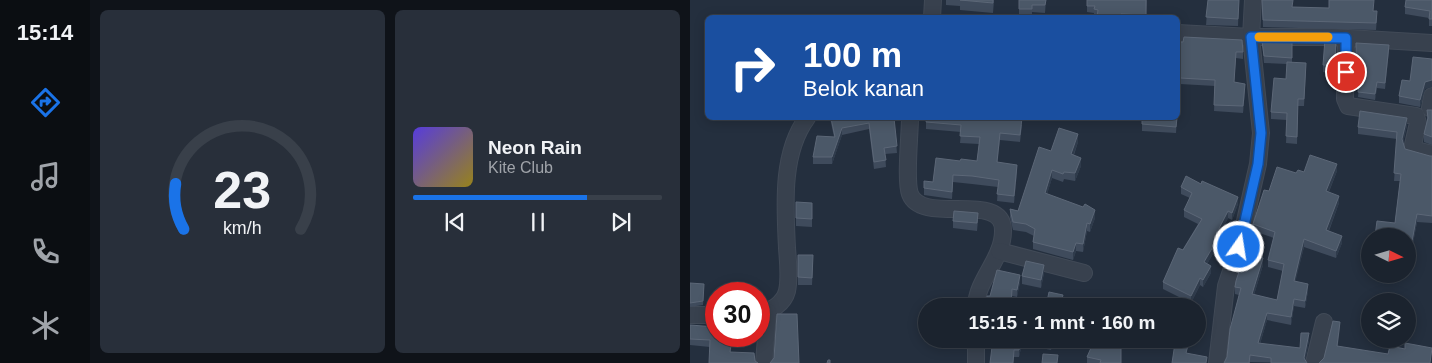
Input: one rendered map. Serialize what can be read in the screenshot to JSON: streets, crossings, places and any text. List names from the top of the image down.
{
  "north": "right",
  "page": {
    "tabs": "15:14",
    "turn": ["100 m", "Belok kanan"],
    "song": ["Neon Rain", "Kite Club"],
    "limit": "30",
    "trip": "15:15 · 1 mnt · 160 m",
    "gauge": ["23", "km/h"]
  }
}
